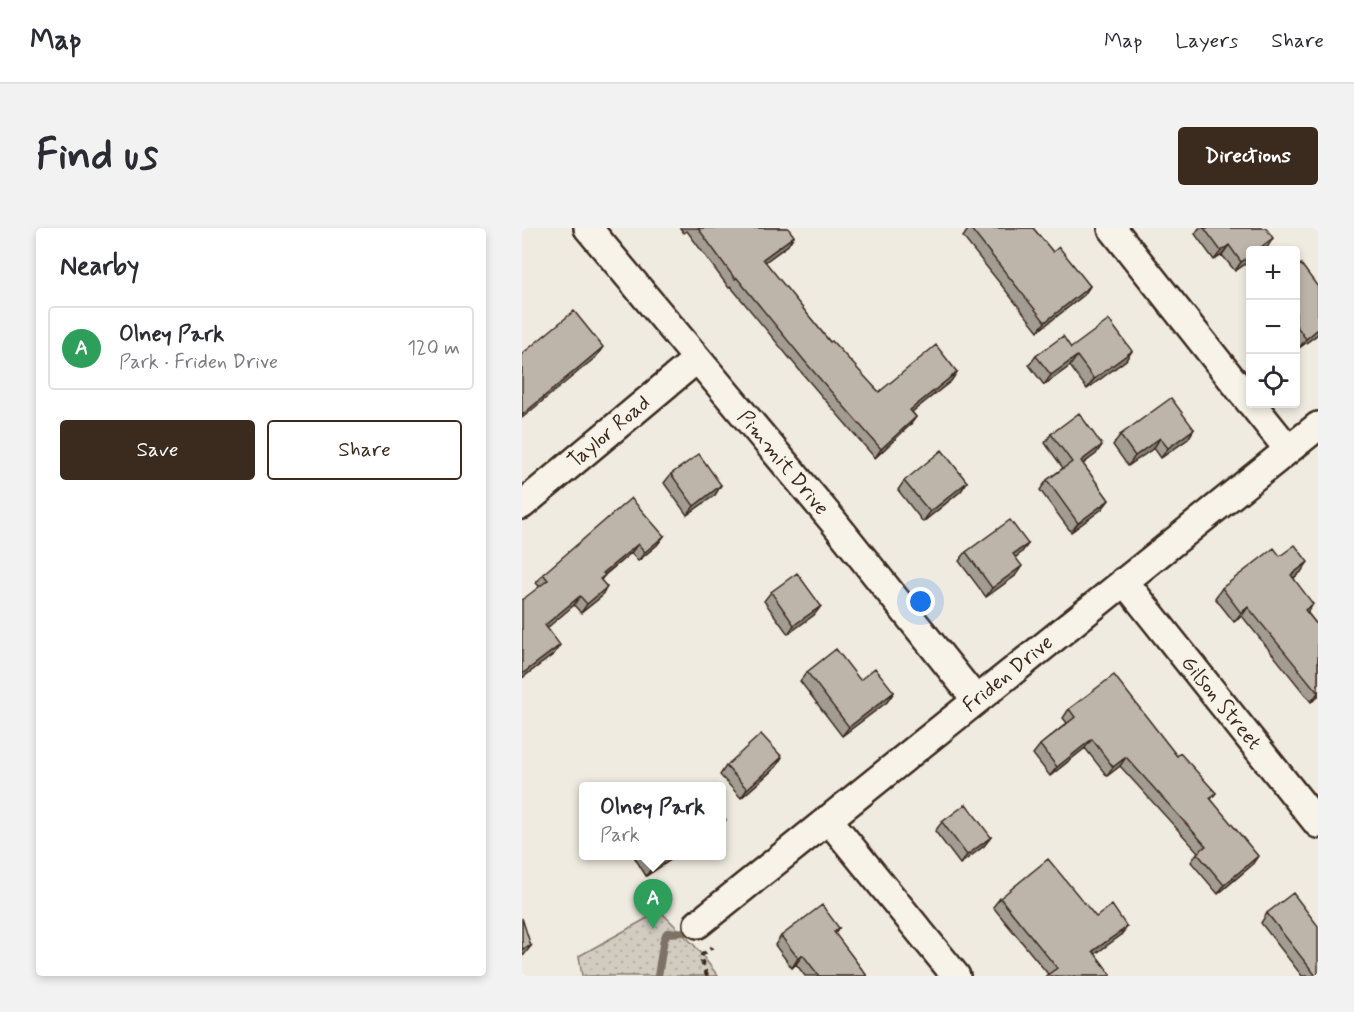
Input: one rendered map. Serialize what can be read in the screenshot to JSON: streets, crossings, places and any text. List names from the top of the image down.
{
  "streets": {
    "street": [
      "Taylor Road",
      "Pimmit Drive",
      "Friden Drive",
      "Gilson Street"
    ]
  },
  "crossings": [
    ["Taylor Road", "Pimmit Drive"],
    ["Pimmit Drive", "Friden Drive"],
    ["Friden Drive", "Gilson Street"]
  ],
  "page": {
    "header": "Map",
    "nav": ["Map", "Layers", "Share"],
    "buttons": [
      "Directions",
      ["Save", "Share"]
    ],
    "title": "Find us",
    "heading": "Nearby",
    "map_buttons": ["+", "−"],
    "list": [
      {
        "mark": "A",
        "name": "Olney Park",
        "note": "Park · Friden Drive",
        "value": "120 m"
      }
    ],
    "popup": ["Olney Park", "Park"],
    "pins": "A"
  }
}
